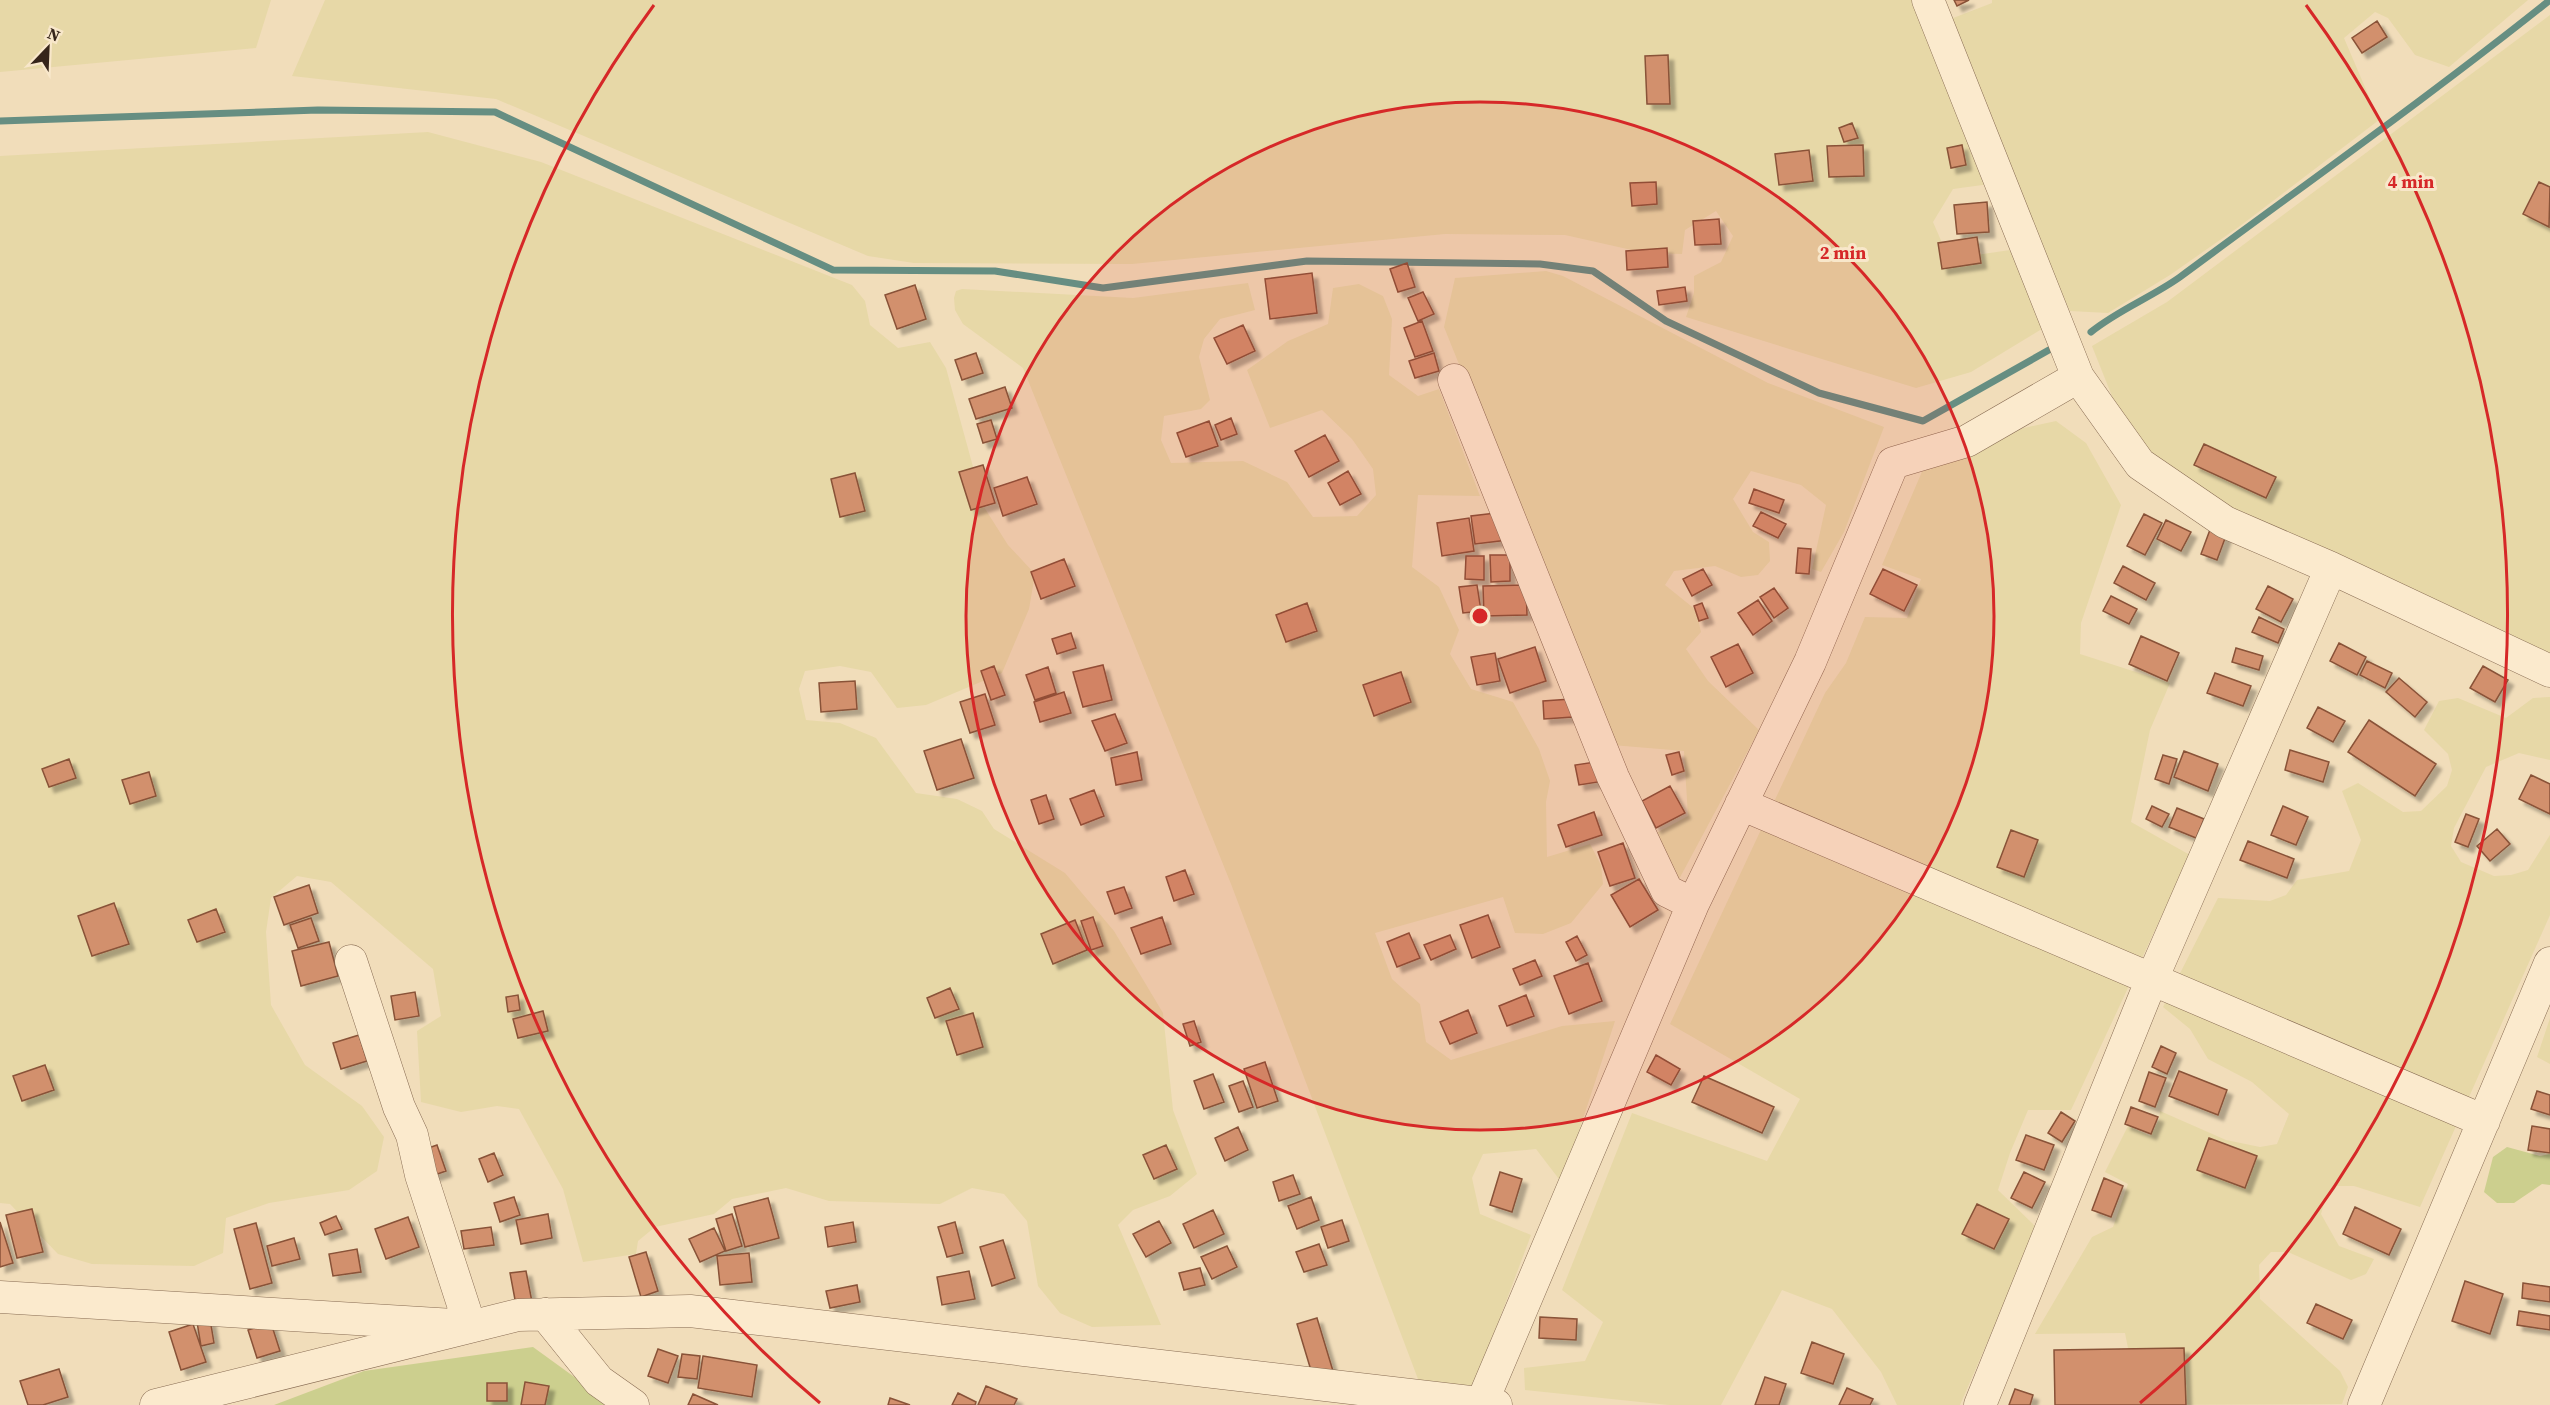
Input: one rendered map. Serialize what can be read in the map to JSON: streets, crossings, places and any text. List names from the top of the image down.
{
  "north": "top right",
  "rings": ["4 min", "2 min"]
}
